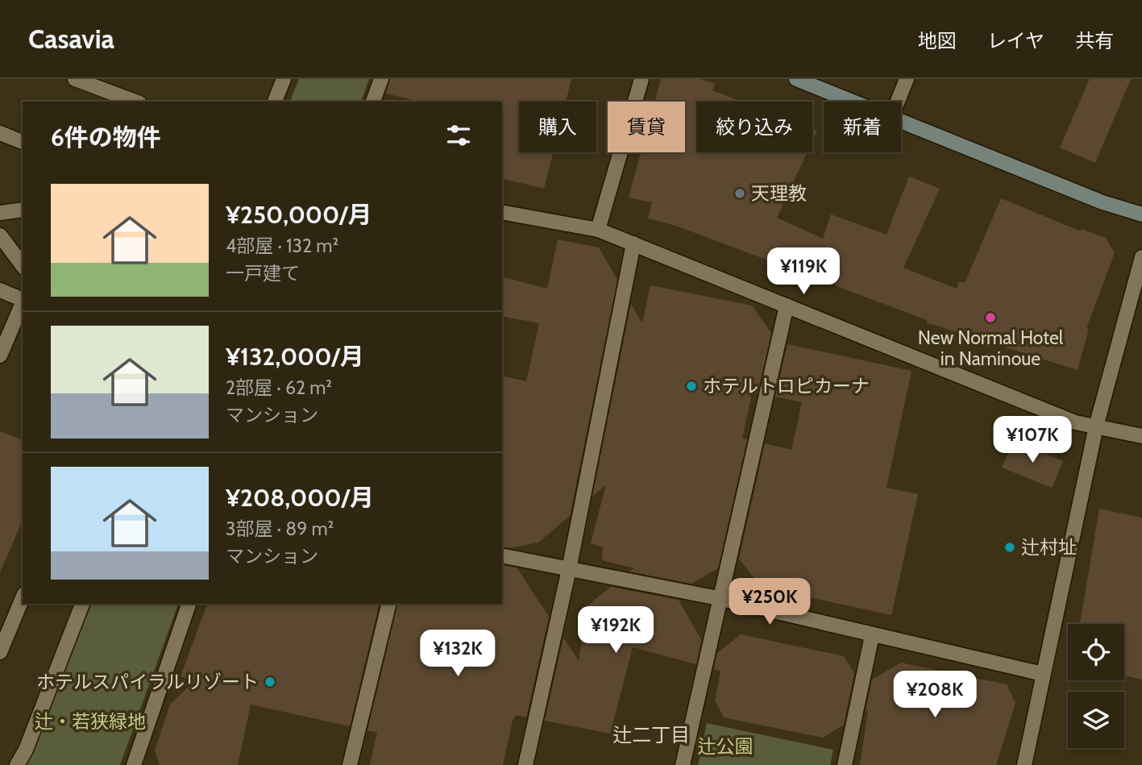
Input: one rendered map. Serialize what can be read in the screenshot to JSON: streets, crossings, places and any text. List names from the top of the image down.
{
  "districts": ["辻二丁目"],
  "parks": ["辻・若狭緑地", "辻公園"],
  "places": [
    "天理教",
    "New Normal Hotel in Naminoue",
    "ホテルトロピカーナ",
    "辻村址",
    "ホテルスパイラルリゾート"
  ],
  "page": {
    "header": "Casavia",
    "nav": ["地図", "レイヤ", "共有"],
    "chip": [
      "購入",
      "賃貸",
      "絞り込み",
      "新着"
    ],
    "heading": "6件の物件",
    "list": [
      {
        "name": "¥250,000/月",
        "note": "4部屋 · 132 m² · 一戸建て"
      },
      {
        "name": "¥132,000/月",
        "note": "2部屋 · 62 m² · マンション"
      },
      {
        "name": "¥208,000/月",
        "note": "3部屋 · 89 m² · マンション"
      }
    ],
    "price": [
      "¥119K",
      "¥107K",
      "¥250K",
      "¥192K",
      "¥132K",
      "¥208K"
    ]
  }
}
